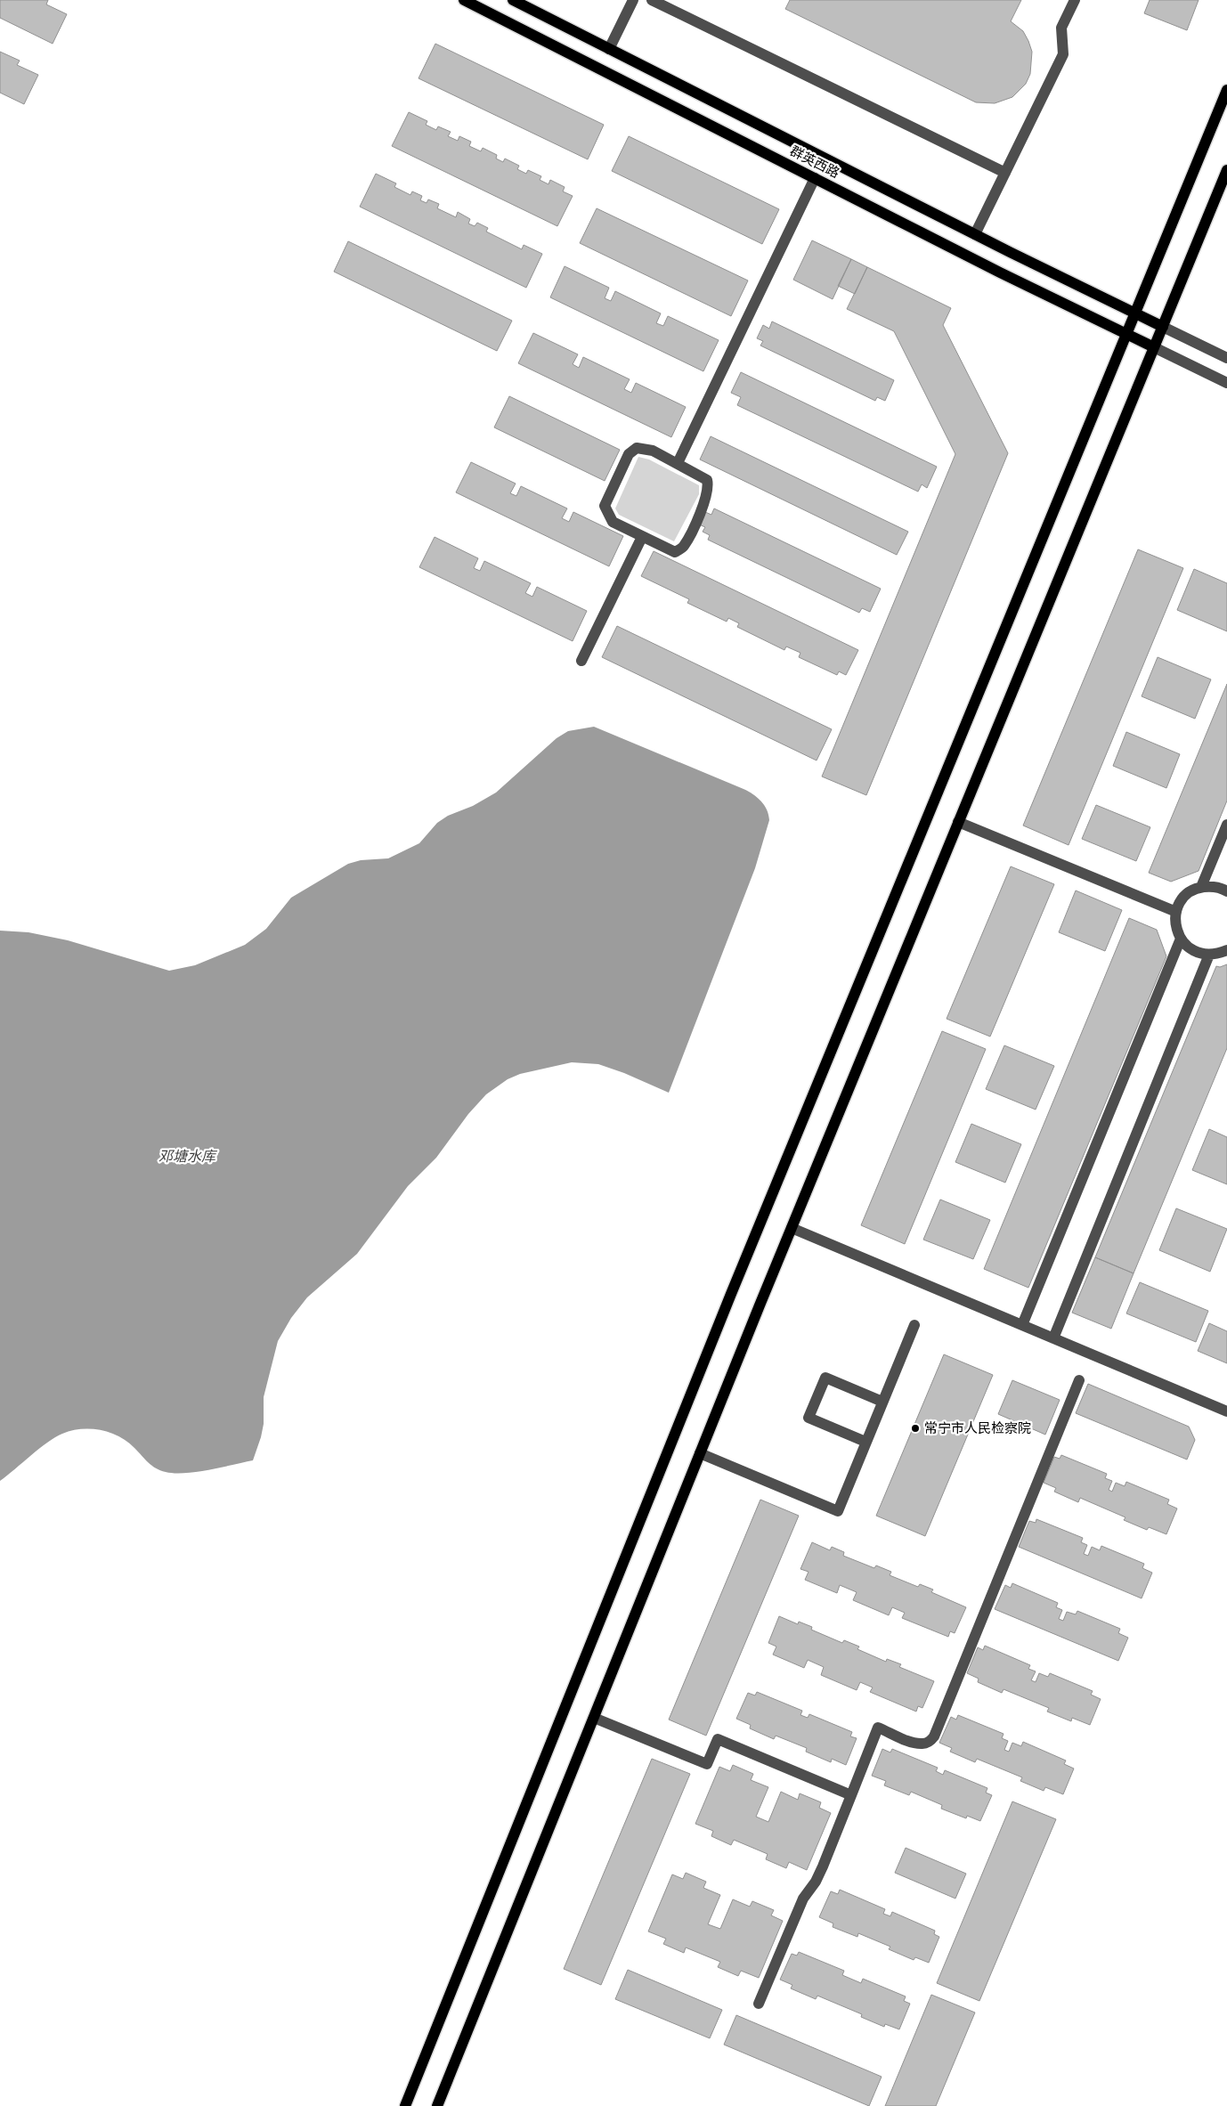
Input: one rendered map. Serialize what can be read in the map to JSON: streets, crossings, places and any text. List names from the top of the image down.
{
  "streets": {
    "main road": ["群英西路"]
  },
  "water": ["邓塘水库"],
  "places": ["常宁市人民检察院"]
}
